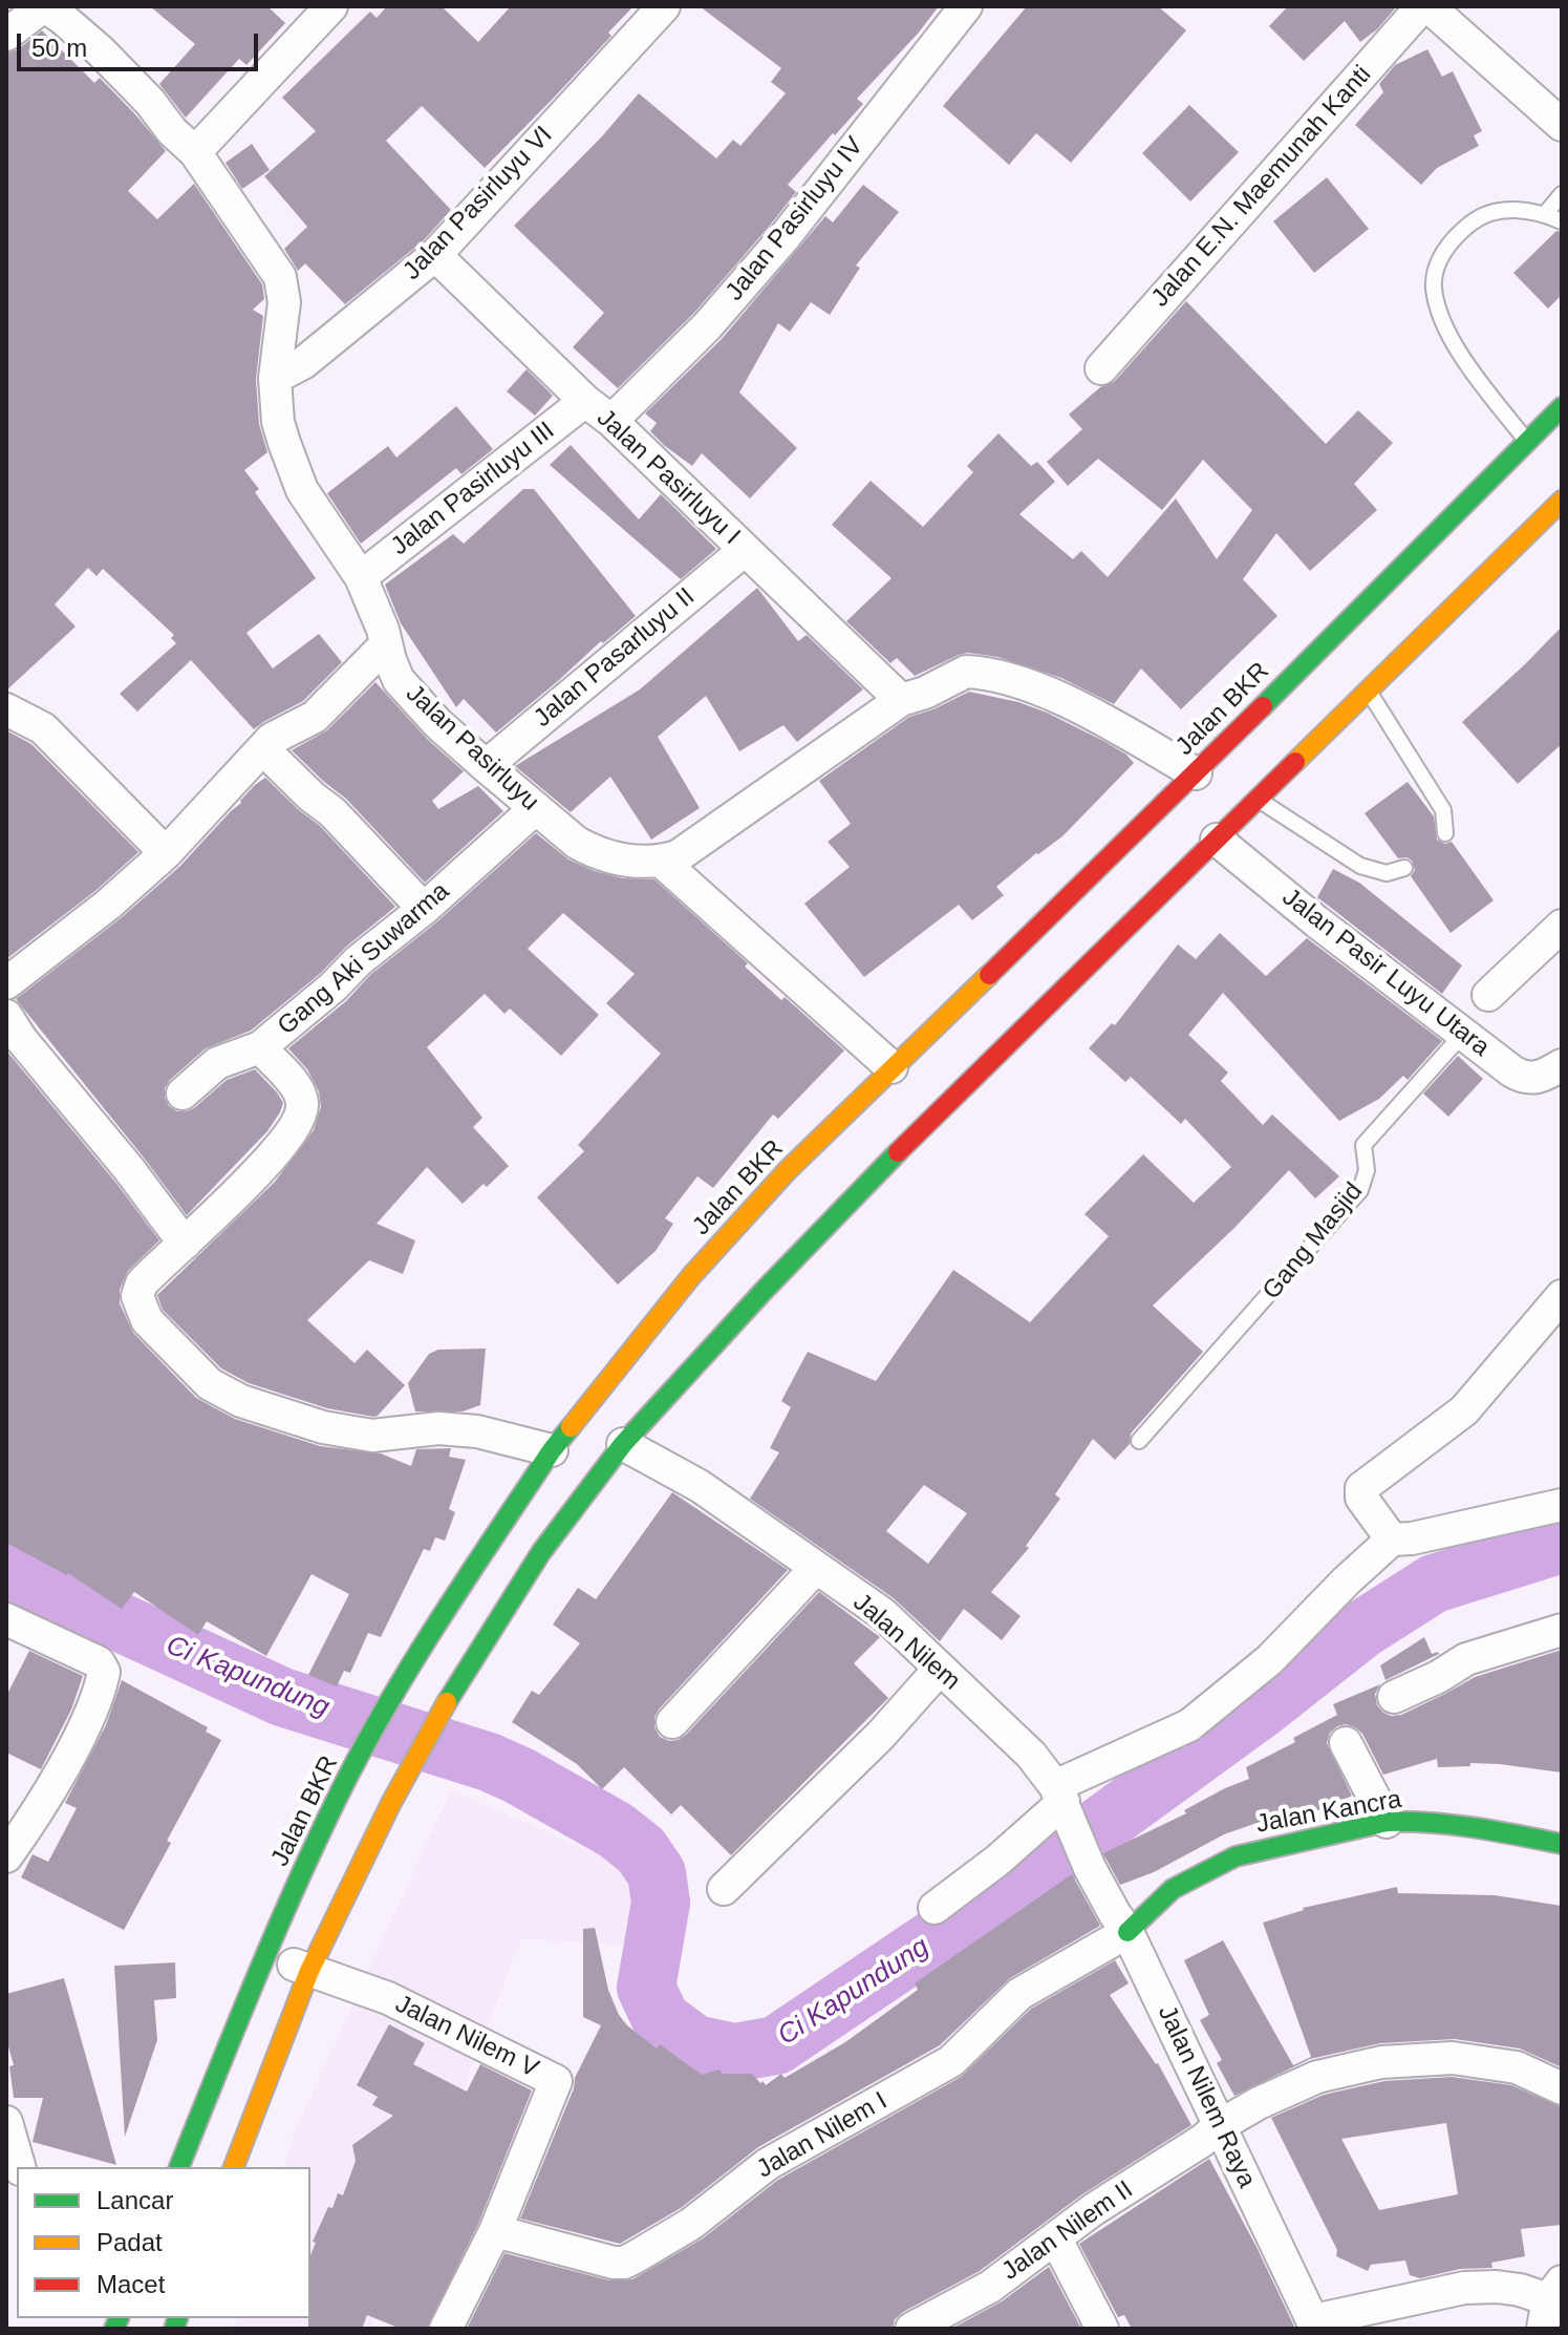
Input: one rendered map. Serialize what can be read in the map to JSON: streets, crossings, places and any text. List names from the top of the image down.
{
  "streets": {
    "main road": ["Jalan BKR", "Jalan Kancra"],
    "street": [
      "Jalan E.N. Maemunah Kanti",
      "Jalan Pasirluyu VI",
      "Jalan Pasirluyu IV",
      "Jalan Pasirluyu I",
      "Jalan Pasirluyu III",
      "Jalan Pasarluyu II",
      "Jalan Pasirluyu",
      "Gang Aki Suwarma",
      "Jalan Pasir Luyu Utara",
      "Jalan Nilem",
      "Jalan Nilem V",
      "Jalan Nilem Raya",
      "Jalan Nilem I",
      "Jalan Nilem II"
    ],
    "lane": ["Gang Masjid"]
  },
  "crossings": [
    ["Jalan Pasirluyu VI", "Jalan Pasirluyu I"],
    ["Jalan Pasirluyu VI", "Jalan Pasirluyu"],
    ["Jalan Pasirluyu IV", "Jalan Pasirluyu I"],
    ["Jalan Pasirluyu I", "Jalan Pasirluyu III"],
    ["Jalan Pasirluyu I", "Jalan Pasarluyu II"],
    ["Jalan Pasirluyu III", "Jalan Pasirluyu"],
    ["Jalan Pasarluyu II", "Jalan Pasirluyu"],
    ["Jalan BKR", "Jalan Nilem V"],
    ["Jalan Pasirluyu", "Gang Aki Suwarma"],
    ["Jalan Pasir Luyu Utara", "Gang Masjid"],
    ["Jalan Nilem", "Jalan Nilem Raya"],
    ["Jalan Kancra", "Jalan Nilem Raya"],
    ["Jalan Kancra", "Jalan Nilem I"],
    ["Jalan Nilem V", "Jalan Nilem I"],
    ["Jalan Nilem Raya", "Jalan Nilem I"],
    ["Jalan Nilem Raya", "Jalan Nilem II"]
  ],
  "water": ["Ci Kapundung"],
  "legend": ["Lancar", "Padat", "Macet"],
  "scale_bar": "50 m"
}
